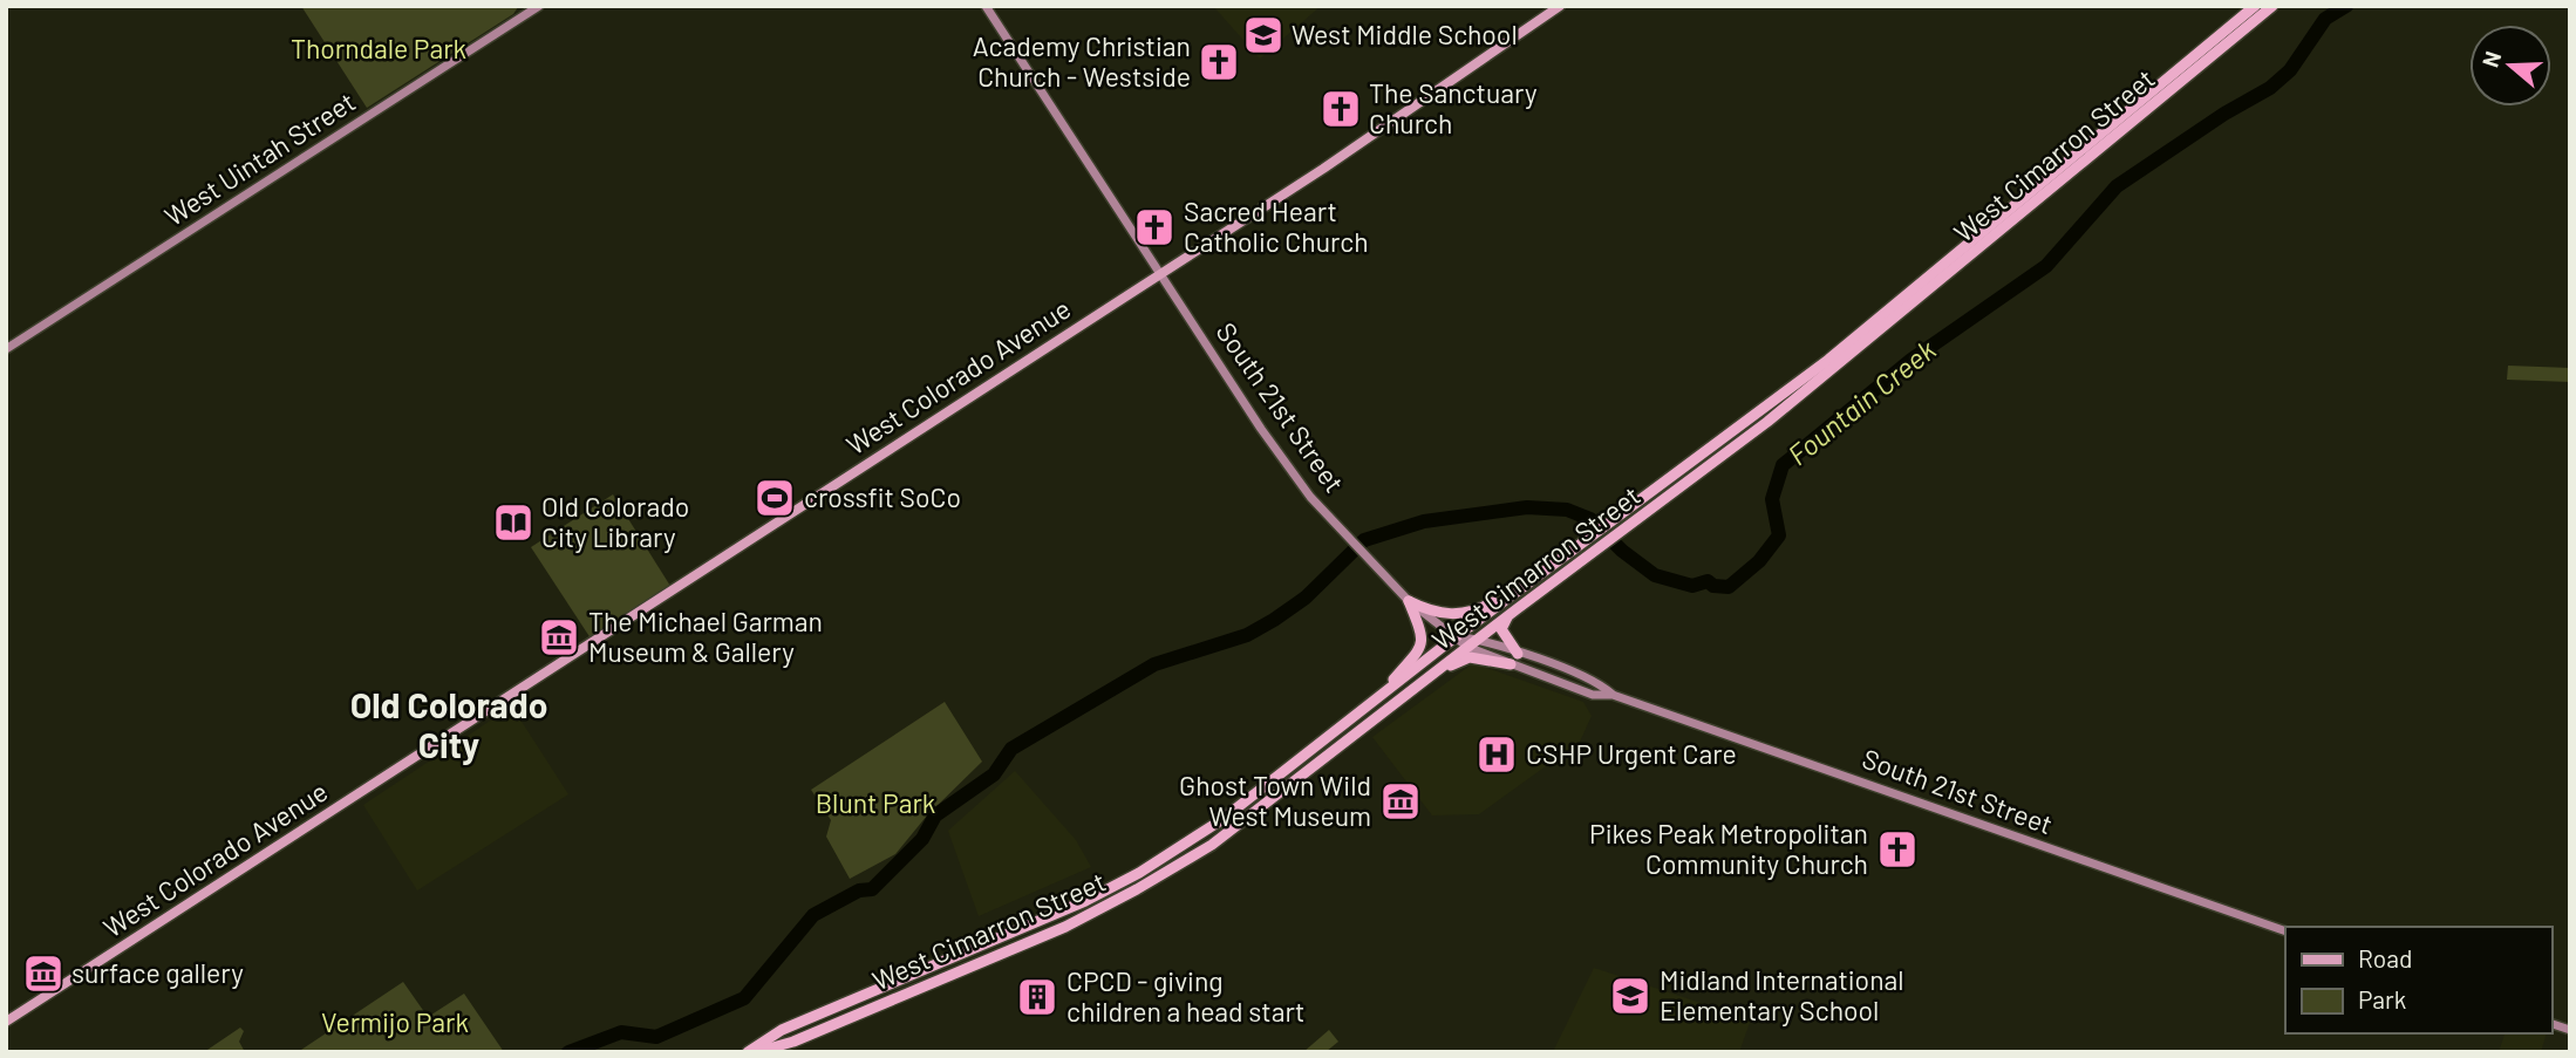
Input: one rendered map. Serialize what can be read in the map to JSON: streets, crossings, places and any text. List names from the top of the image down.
{
  "streets": {
    "highway": ["West Cimarron Street"],
    "main road": ["West Uintah Street", "West Colorado Avenue", "South 21st Street"]
  },
  "crossings": [
    ["West Cimarron Street", "South 21st Street"],
    ["West Colorado Avenue", "South 21st Street"]
  ],
  "districts": ["Old Colorado City"],
  "water": ["Fountain Creek"],
  "parks": ["Thorndale Park", "Blunt Park", "Vermijo Park"],
  "places": {
    "school or university": ["West Middle School", "Midland International Elementary School"],
    "church": [
      "Academy Christian Church - Westside",
      "The Sanctuary Church",
      "Sacred Heart Catholic Church",
      "Pikes Peak Metropolitan Community Church"
    ],
    "sports": ["crossfit SoCo"],
    "library": ["Old Colorado City Library"],
    "museum": ["The Michael Garman Museum & Gallery", "Ghost Town Wild West Museum", "surface gallery"],
    "hospital": ["CSHP Urgent Care"],
    "building": ["CPCD - giving children a head start"]
  },
  "legend": ["Road", "Park"],
  "north": "left"
}
